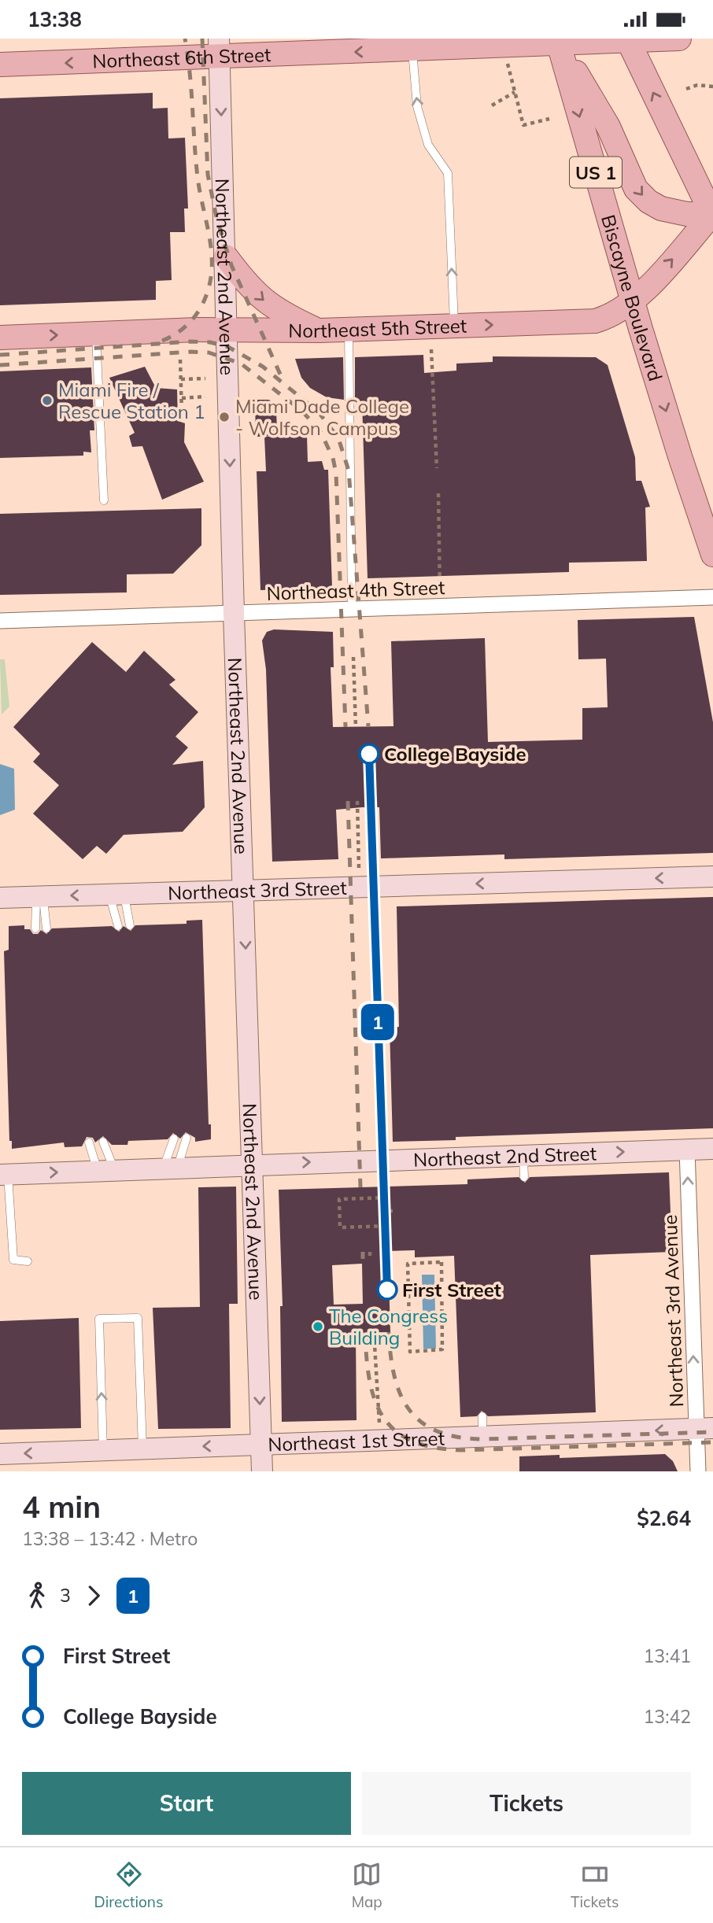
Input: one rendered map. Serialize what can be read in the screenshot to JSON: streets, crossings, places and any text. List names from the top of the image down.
{
  "streets": {
    "main road": [
      "Northeast 6th Street",
      "US 1",
      "Northeast 2nd Avenue",
      "Biscayne Boulevard",
      "Northeast 5th Street",
      "Northeast 3rd Street",
      "Northeast 2nd Street",
      "Northeast 1st Street"
    ],
    "street": ["Northeast 4th Street", "Northeast 3rd Avenue"]
  },
  "crossings": [
    ["Northeast 6th Street", "Northeast 2nd Avenue"],
    ["Northeast 6th Street", "Biscayne Boulevard"],
    ["Northeast 2nd Avenue", "Northeast 5th Street"],
    ["Northeast 2nd Avenue", "Northeast 4th Street"],
    ["Northeast 2nd Avenue", "Northeast 3rd Street"],
    ["Northeast 2nd Avenue", "Northeast 2nd Street"],
    ["Northeast 2nd Avenue", "Northeast 1st Street"],
    ["Biscayne Boulevard", "Northeast 5th Street"],
    ["Northeast 2nd Street", "Northeast 3rd Avenue"],
    ["Northeast 3rd Avenue", "Northeast 1st Street"]
  ],
  "one_way": [
    "Northeast 6th Street",
    "Northeast 2nd Avenue",
    "Northeast 5th Street",
    "Northeast 3rd Street",
    "Northeast 2nd Street",
    "Northeast 3rd Avenue",
    "Northeast 1st Street"
  ],
  "places": [
    "Miami Fire / Rescue Station 1",
    "Miami Dade College - Wolfson Campus",
    "College Bayside",
    "First Street",
    "The Congress Building"
  ],
  "lines": ["metro line 1"],
  "page": {
    "status": "13:38",
    "on_map": "1",
    "heading": ["4 min", "13:38 – 13:42 · Metro", "$2.64"],
    "legs": ["3", "1"],
    "list": [
      {
        "name": "First Street",
        "value": "13:41"
      },
      {
        "name": "College Bayside",
        "value": "13:42"
      }
    ],
    "buttons": ["Start", "Tickets"],
    "tabs": ["Directions", "Map", "Tickets"]
  }
}
